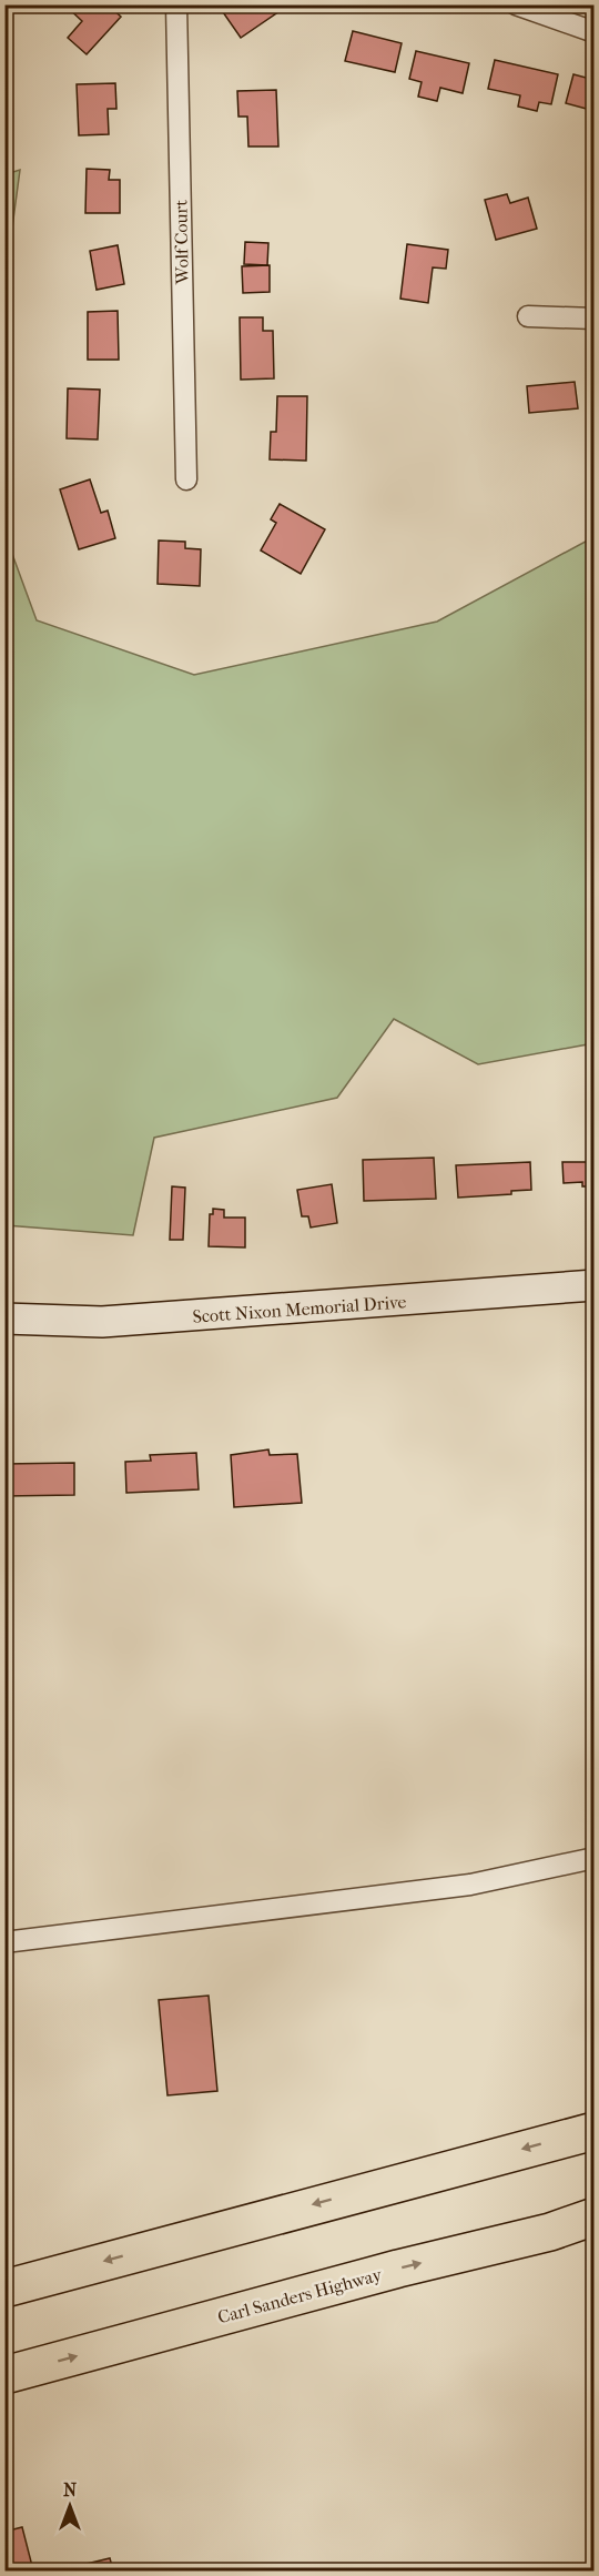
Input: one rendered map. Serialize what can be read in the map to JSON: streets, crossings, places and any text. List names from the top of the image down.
{
  "streets": {
    "highway": ["Carl Sanders Highway"],
    "main road": ["Scott Nixon Memorial Drive"],
    "street": ["Wolf Court"]
  },
  "north": "top"
}
